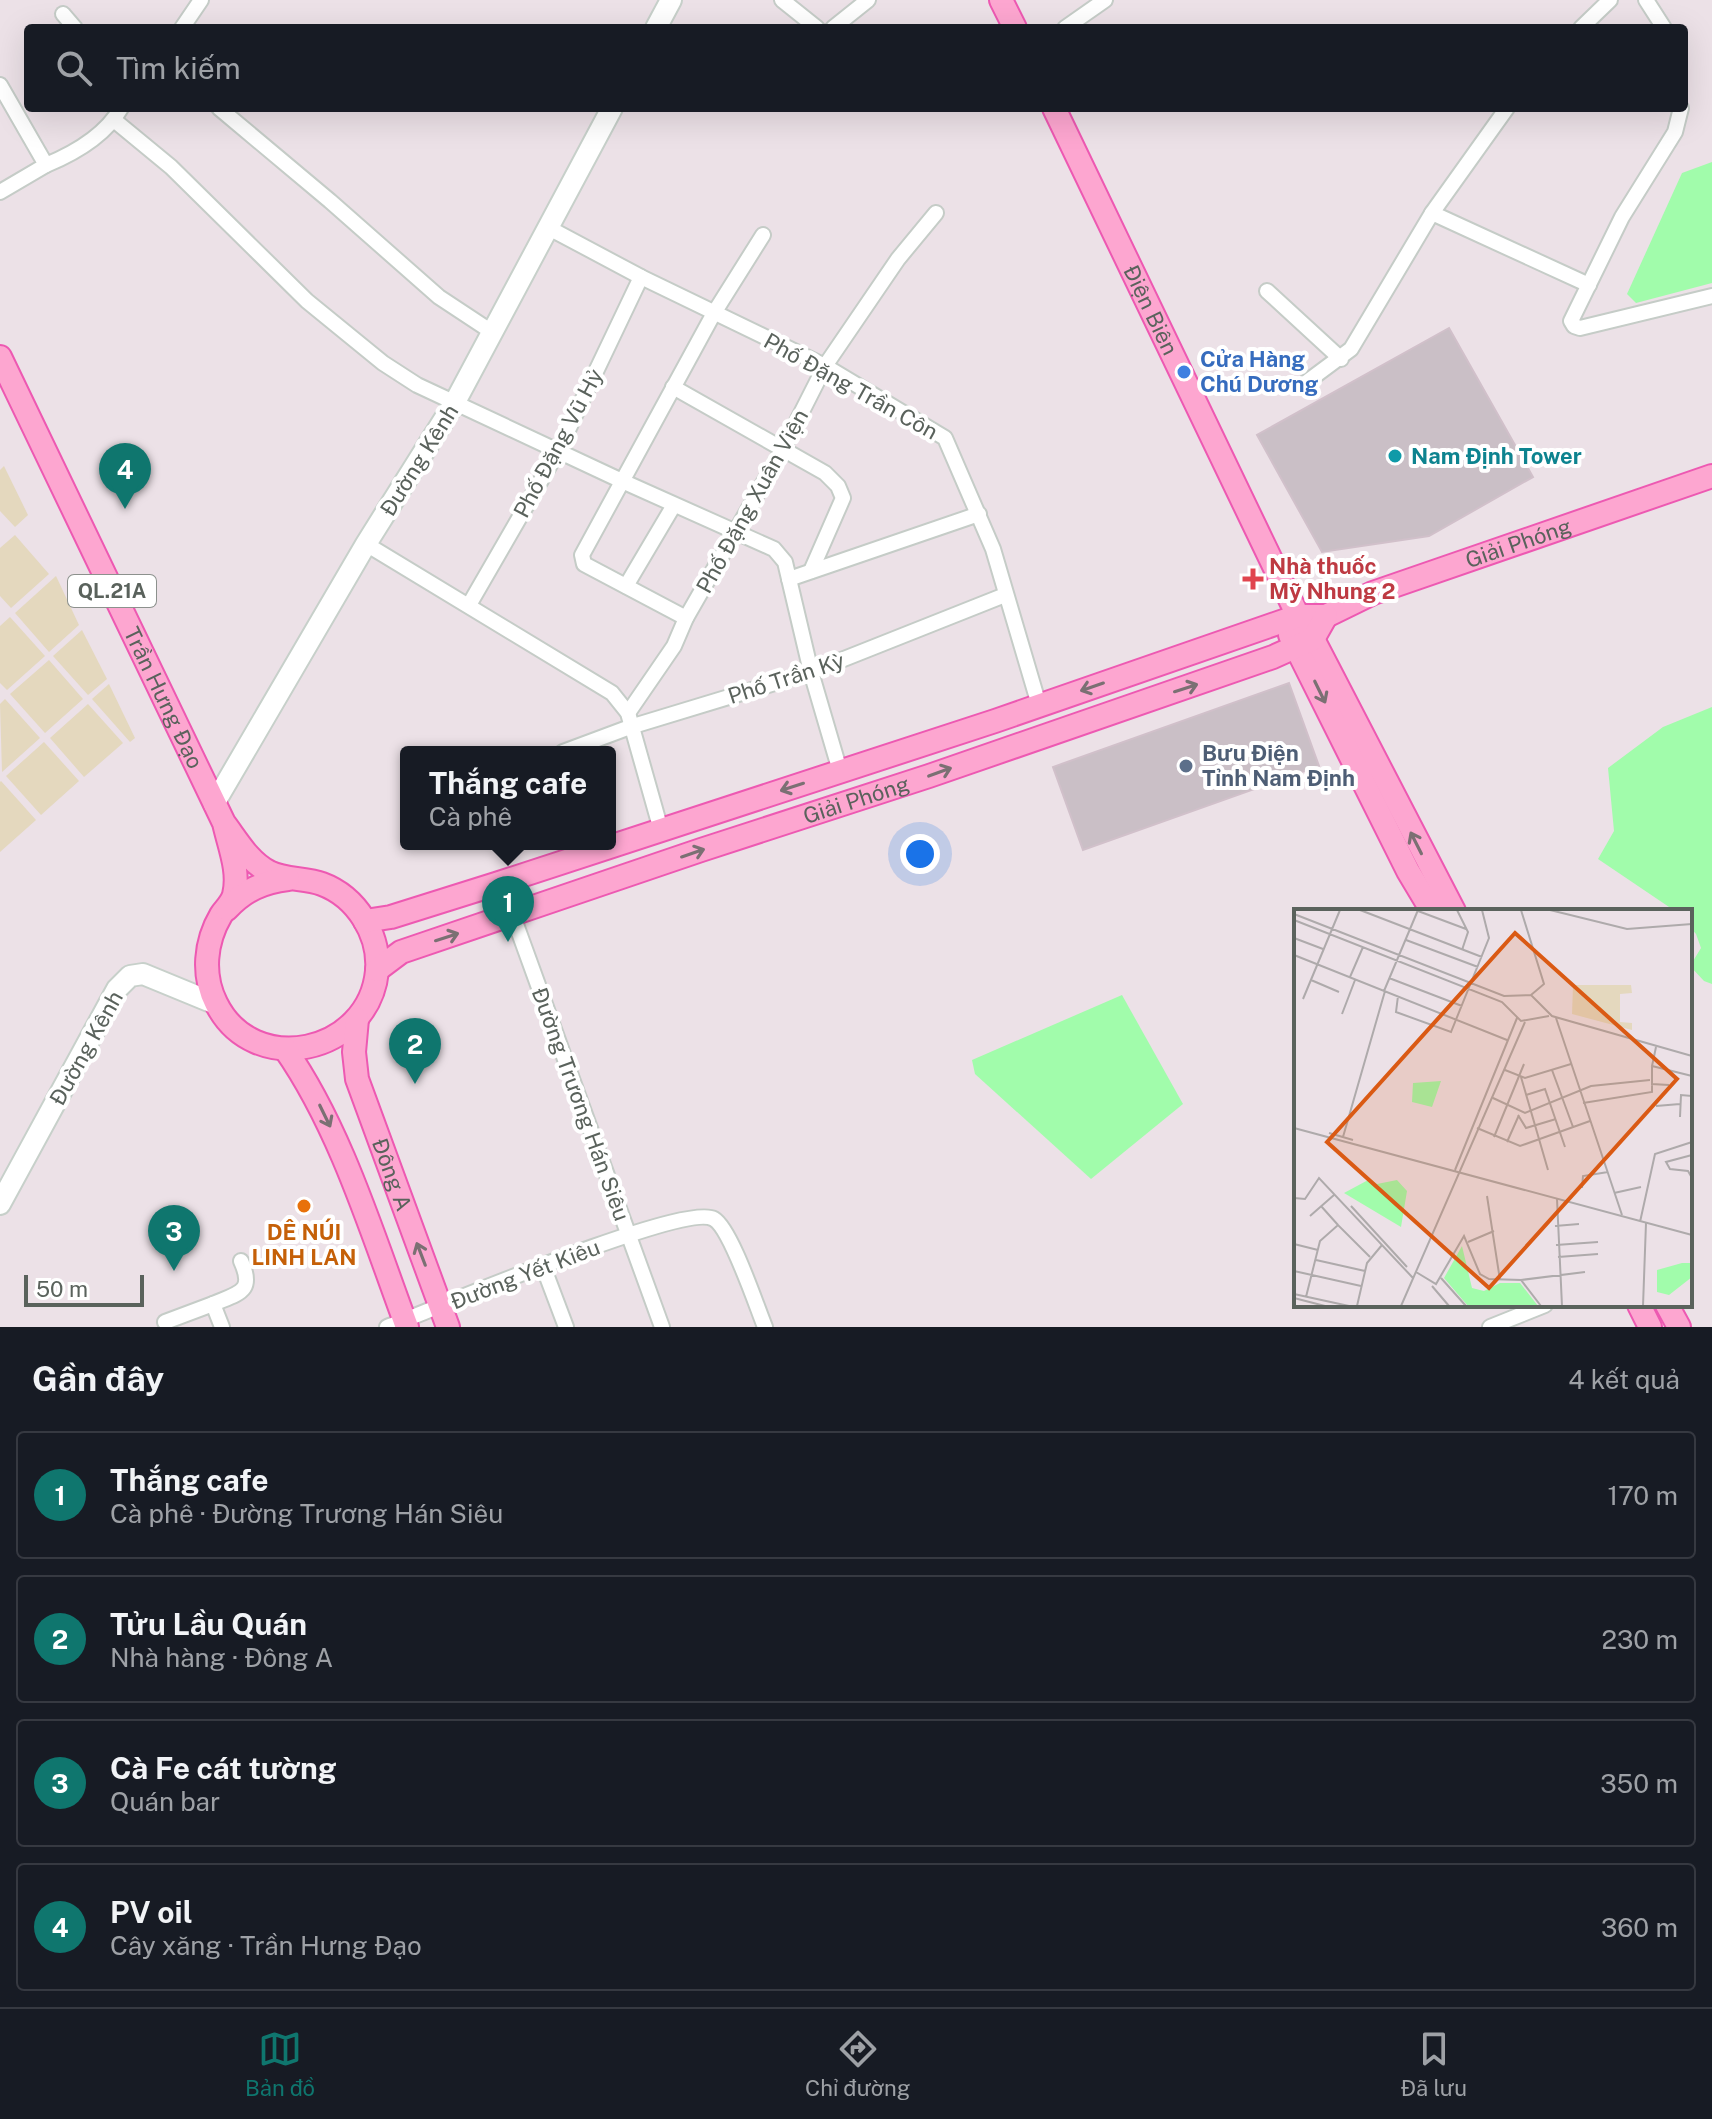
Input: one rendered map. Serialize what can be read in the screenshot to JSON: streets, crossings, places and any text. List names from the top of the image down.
{
  "streets": {
    "main road": [
      "Điện Biên",
      "Giải Phóng",
      "QL.21A",
      "Trần Hưng Đạo",
      "Đông A"
    ],
    "street": [
      "Phố Đặng Trần Côn",
      "Phố Đặng Vũ Hỷ",
      "Đường Kênh",
      "Phố Đặng Xuân Viện",
      "Phố Trần Kỳ",
      "Đường Trương Hán Siêu",
      "Đường Yết Kiêu"
    ]
  },
  "crossings": [
    ["Điện Biên", "Giải Phóng"],
    ["Phố Đặng Trần Côn", "Phố Đặng Vũ Hỷ"],
    ["Phố Đặng Trần Côn", "Đường Kênh"],
    ["Phố Đặng Trần Côn", "Phố Đặng Xuân Viện"],
    ["Phố Đặng Trần Côn", "Giải Phóng"],
    ["Phố Đặng Trần Côn", "Phố Trần Kỳ"],
    ["Đường Kênh", "Giải Phóng"],
    ["Đường Kênh", "Trần Hưng Đạo"],
    ["Đường Kênh", "Đông A"],
    ["Phố Đặng Xuân Viện", "Phố Trần Kỳ"],
    ["Giải Phóng", "Đường Trương Hán Siêu"],
    ["Giải Phóng", "Đông A"],
    ["Đường Trương Hán Siêu", "Đường Yết Kiêu"],
    ["Đông A", "Đường Yết Kiêu"]
  ],
  "places": {
    "other": [
      "Cửa Hàng Chú Dương",
      "Nam Định Tower",
      "Bưu Điện Tỉnh Nam Định",
      "DÊ NÚI LINH LAN"
    ],
    "health": ["Nhà thuốc Mỹ Nhung 2"]
  },
  "scale_bar": "50 m",
  "page": {
    "search": "Tìm kiếm",
    "pins": [
      "4",
      "1",
      "2",
      "3"
    ],
    "popup": ["Thắng cafe", "Cà phê"],
    "scale": "50 m",
    "heading": ["Gần đây", "4 kết quả"],
    "list": [
      {
        "mark": "1",
        "name": "Thắng cafe",
        "note": "Cà phê · Đường Trương Hán Siêu",
        "value": "170 m"
      },
      {
        "mark": "2",
        "name": "Tửu Lầu Quán",
        "note": "Nhà hàng · Đông A",
        "value": "230 m"
      },
      {
        "mark": "3",
        "name": "Cà Fe cát tường",
        "note": "Quán bar",
        "value": "350 m"
      },
      {
        "mark": "4",
        "name": "PV oil",
        "note": "Cây xăng · Trần Hưng Đạo",
        "value": "360 m"
      }
    ],
    "nav": ["Bản đồ", "Chỉ đường", "Đã lưu"]
  }
}
